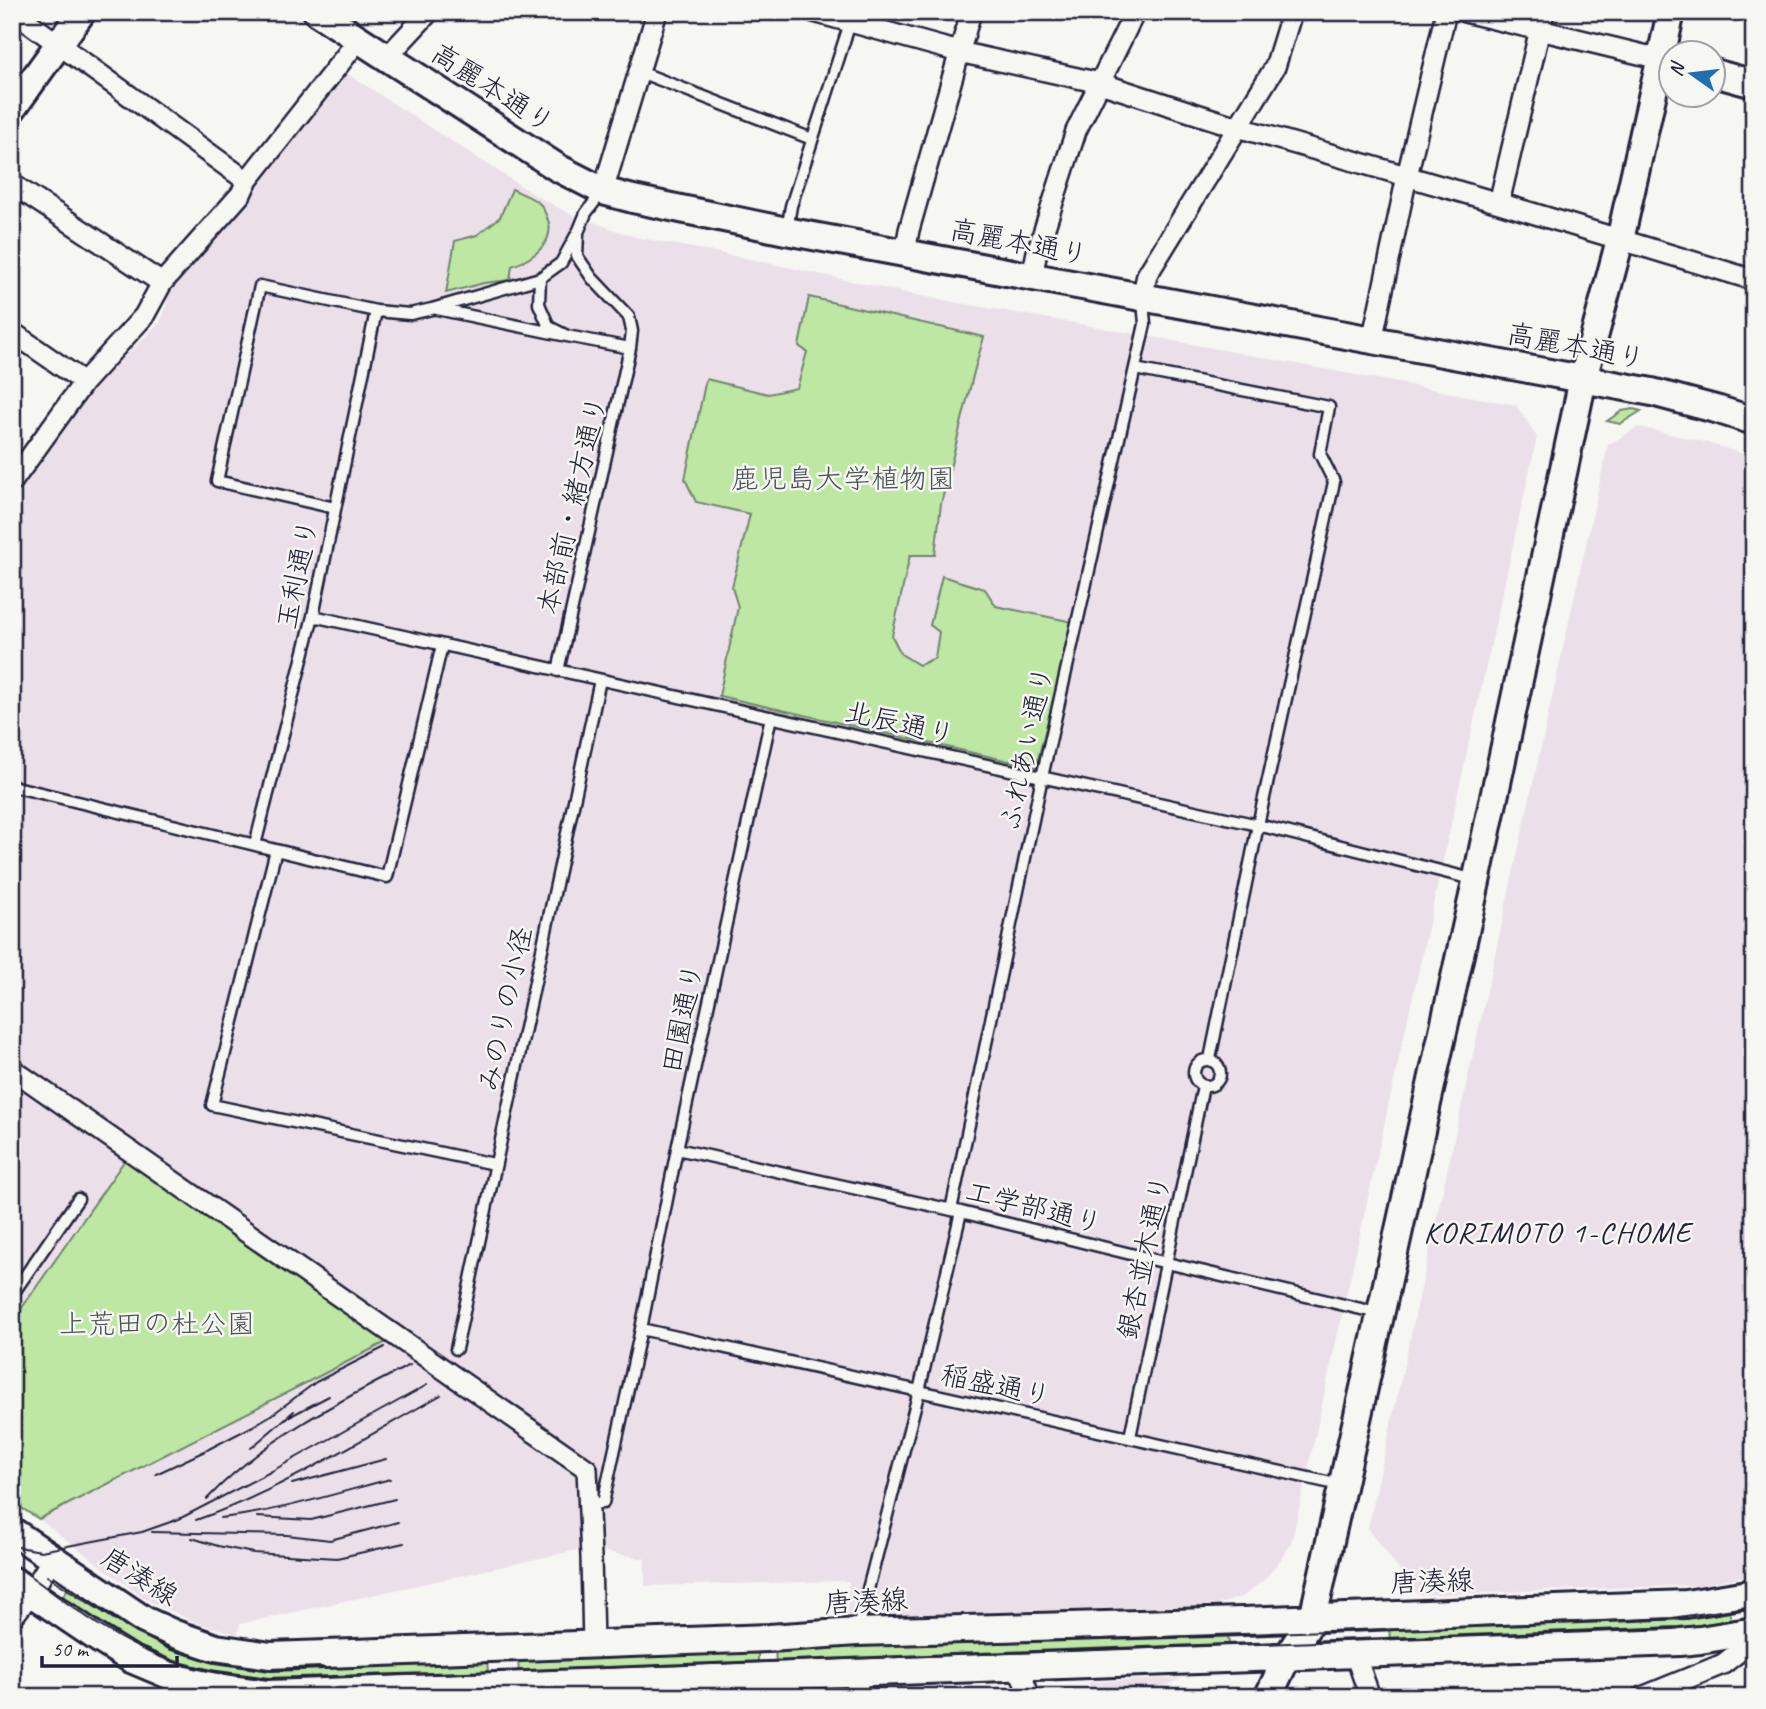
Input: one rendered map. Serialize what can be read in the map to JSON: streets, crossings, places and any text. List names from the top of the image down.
{
  "streets": {
    "street": ["高麗本通り", "唐湊線"],
    "lane": [
      "本部前・緒方通り",
      "玉利通り",
      "北辰通り",
      "ふれあい通り",
      "みのりの小径",
      "田園通り",
      "工学部通り",
      "銀杏並木通り",
      "稲盛通り"
    ]
  },
  "crossings": [
    ["高麗本通り", "ふれあい通り"],
    ["本部前・緒方通り", "北辰通り"],
    ["玉利通り", "北辰通り"],
    ["北辰通り", "ふれあい通り"],
    ["北辰通り", "みのりの小径"],
    ["北辰通り", "田園通り"],
    ["ふれあい通り", "工学部通り"],
    ["ふれあい通り", "稲盛通り"],
    ["ふれあい通り", "唐湊線"],
    ["田園通り", "工学部通り"],
    ["田園通り", "稲盛通り"],
    ["工学部通り", "銀杏並木通り"],
    ["銀杏並木通り", "稲盛通り"]
  ],
  "districts": ["KORIMOTO 1-CHOME"],
  "parks": ["鹿児島大学植物園", "上荒田の杜公園"],
  "scale_bar": "50 m",
  "north": "left"
}
